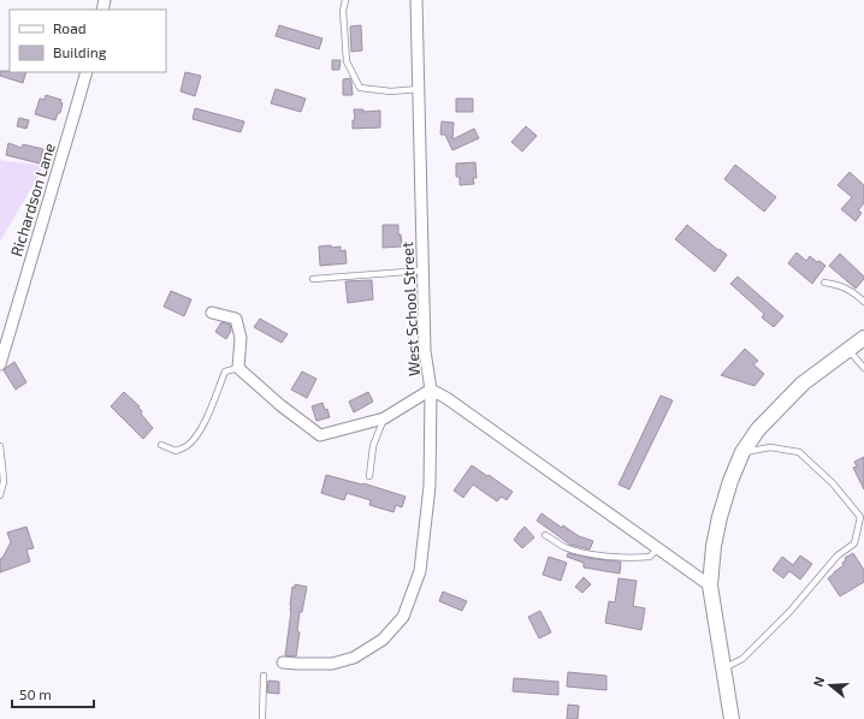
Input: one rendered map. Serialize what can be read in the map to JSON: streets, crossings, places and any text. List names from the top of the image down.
{
  "streets": {
    "street": ["Richardson Lane", "West School Street"]
  },
  "legend": ["Road", "Building"],
  "scale_bar": "50 m",
  "north": "left"
}
